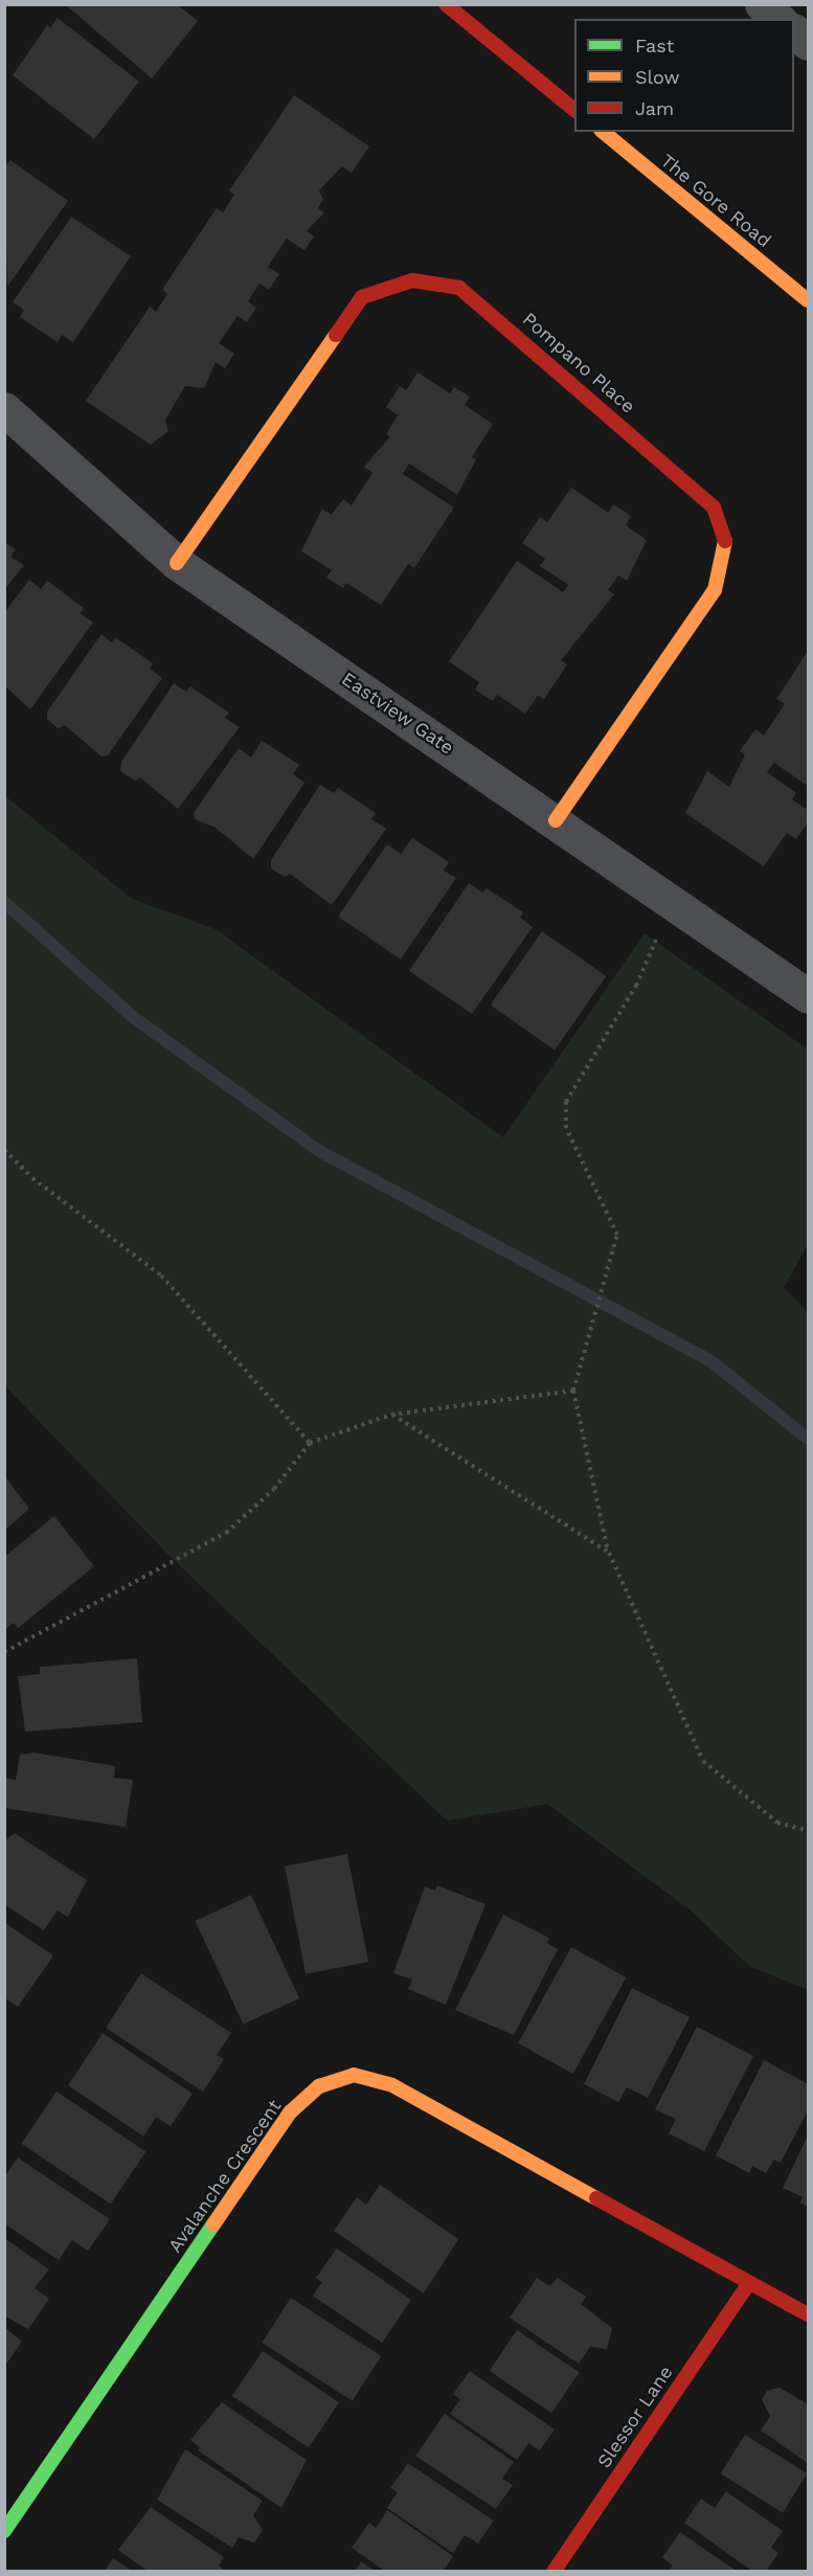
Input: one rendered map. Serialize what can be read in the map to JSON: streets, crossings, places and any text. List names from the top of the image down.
{
  "streets": {
    "street": [
      "The Gore Road",
      "Pompano Place",
      "Eastview Gate",
      "Avalanche Crescent",
      "Slessor Lane"
    ]
  },
  "crossings": [
    ["Pompano Place", "Eastview Gate"],
    ["Avalanche Crescent", "Slessor Lane"]
  ],
  "legend": ["Fast", "Slow", "Jam"]
}
